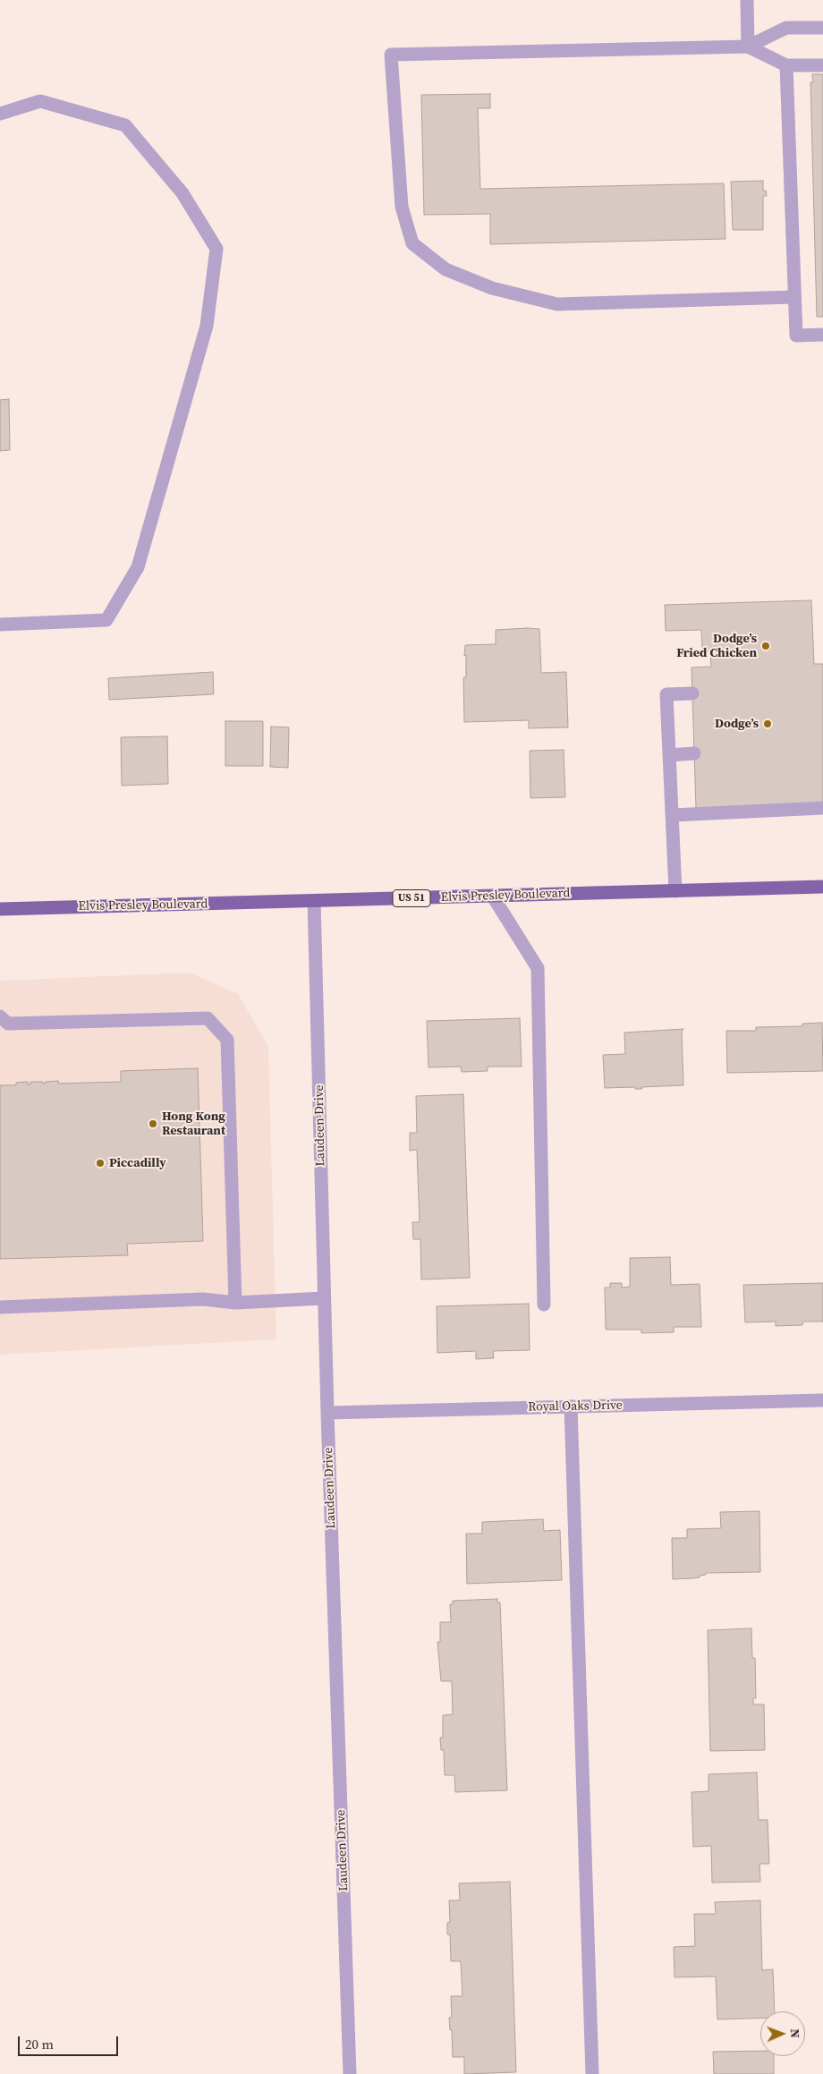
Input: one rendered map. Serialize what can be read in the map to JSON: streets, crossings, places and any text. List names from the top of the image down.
{
  "streets": {
    "main road": ["Elvis Presley Boulevard", "US 51"],
    "street": ["Laudeen Drive", "Royal Oaks Drive"]
  },
  "crossings": [
    ["Elvis Presley Boulevard", "Laudeen Drive"],
    ["Laudeen Drive", "Royal Oaks Drive"]
  ],
  "places": [
    "Dodge’s Fried Chicken",
    "Dodge’s",
    "Hong Kong Restaurant",
    "Piccadilly"
  ],
  "scale_bar": "20 m",
  "north": "right"
}
